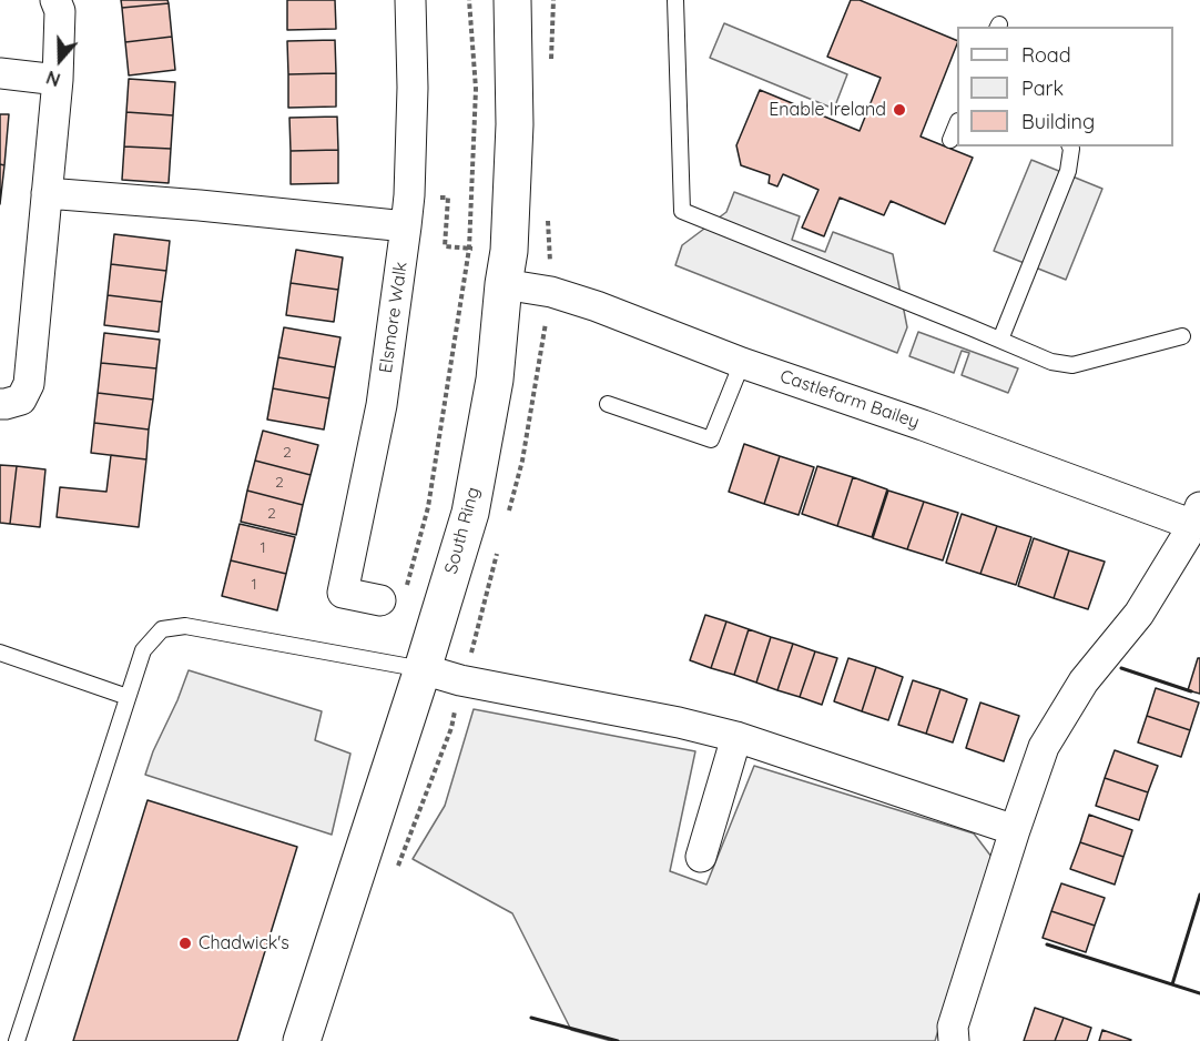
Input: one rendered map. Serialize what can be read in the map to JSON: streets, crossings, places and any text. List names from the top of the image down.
{
  "streets": {
    "main road": ["South Ring"],
    "street": ["Elsmore Walk", "Castlefarm Bailey"]
  },
  "crossings": [
    ["Castlefarm Bailey", "South Ring"]
  ],
  "places": ["Enable Ireland", "Chadwick's"],
  "house_numbers": [
    "2",
    "2",
    "2",
    "1",
    "1"
  ],
  "legend": ["Road", "Park", "Building"],
  "north": "bottom"
}
